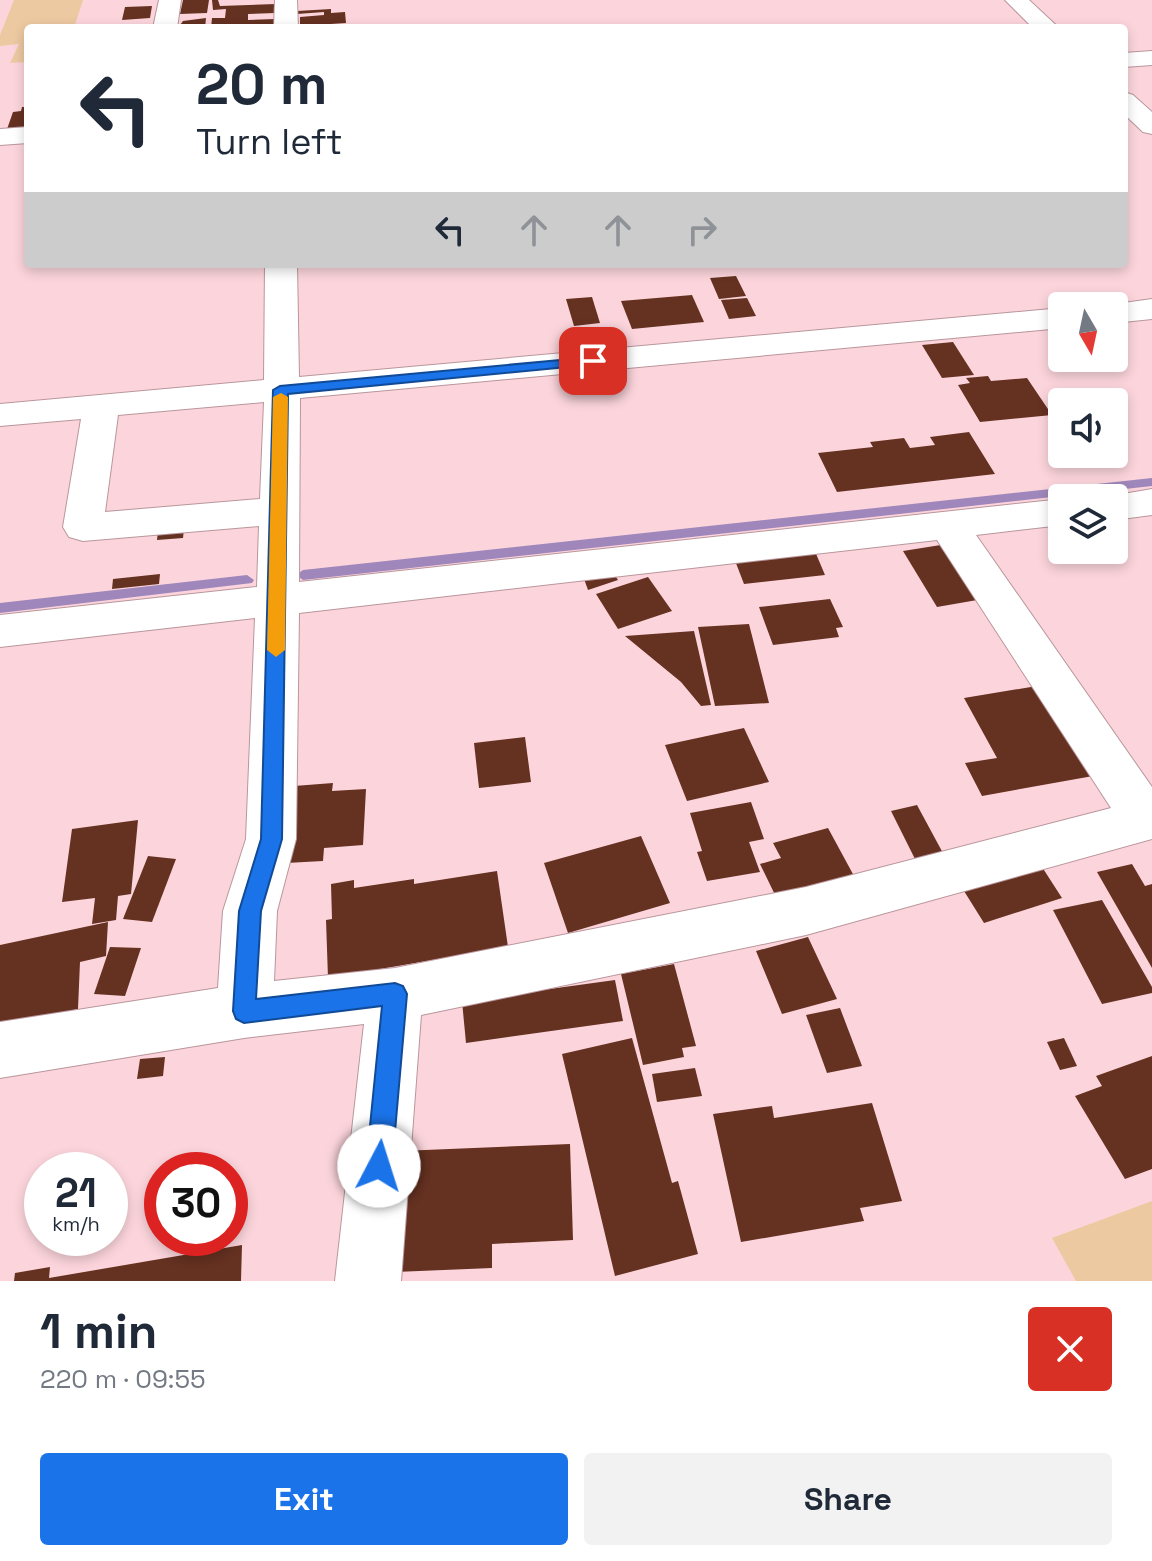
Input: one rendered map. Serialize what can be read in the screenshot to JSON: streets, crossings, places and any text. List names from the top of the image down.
{
  "north": "bottom",
  "page": {
    "turn": ["20 m", "Turn left"],
    "speed": "21 km/h",
    "limit": "30",
    "heading": ["1 min", "220 m · 09:55"],
    "buttons": ["Exit", "Share"]
  }
}
